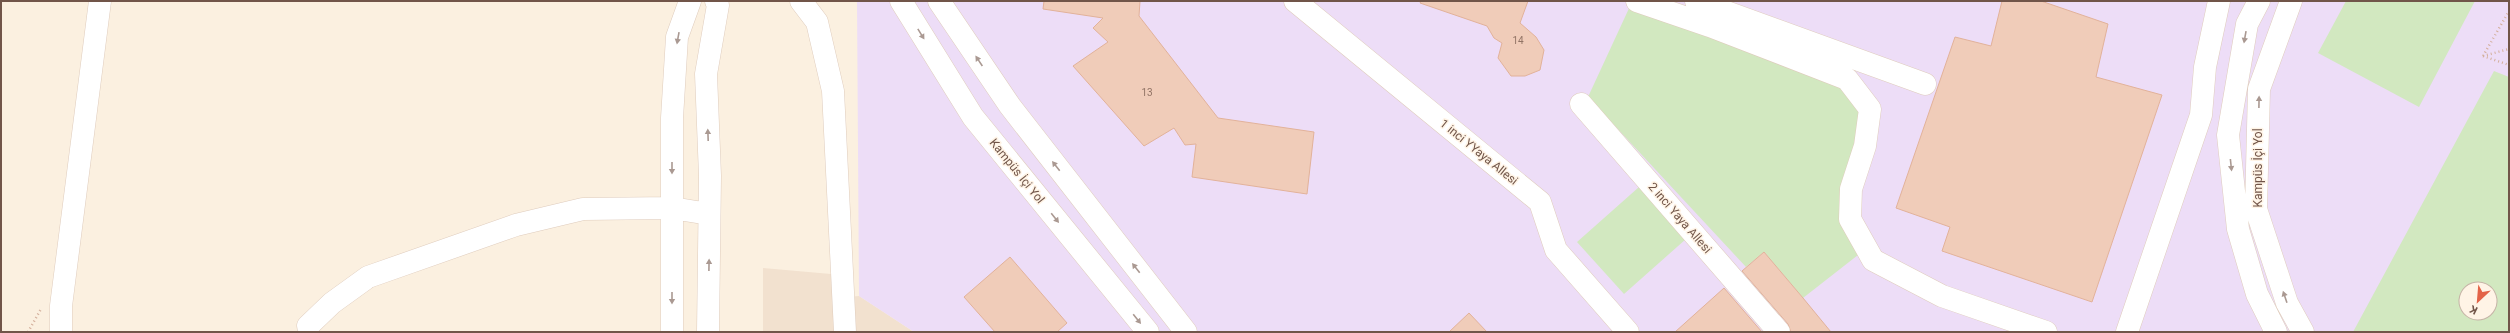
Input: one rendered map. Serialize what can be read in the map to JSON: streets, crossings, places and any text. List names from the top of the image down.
{
  "streets": {
    "street": ["1 inci YYaya Allesi", "Kampüs İçi Yol", "2 inci Yaya Allesi"]
  },
  "house_numbers": ["14", "13"],
  "north": "bottom left"
}
